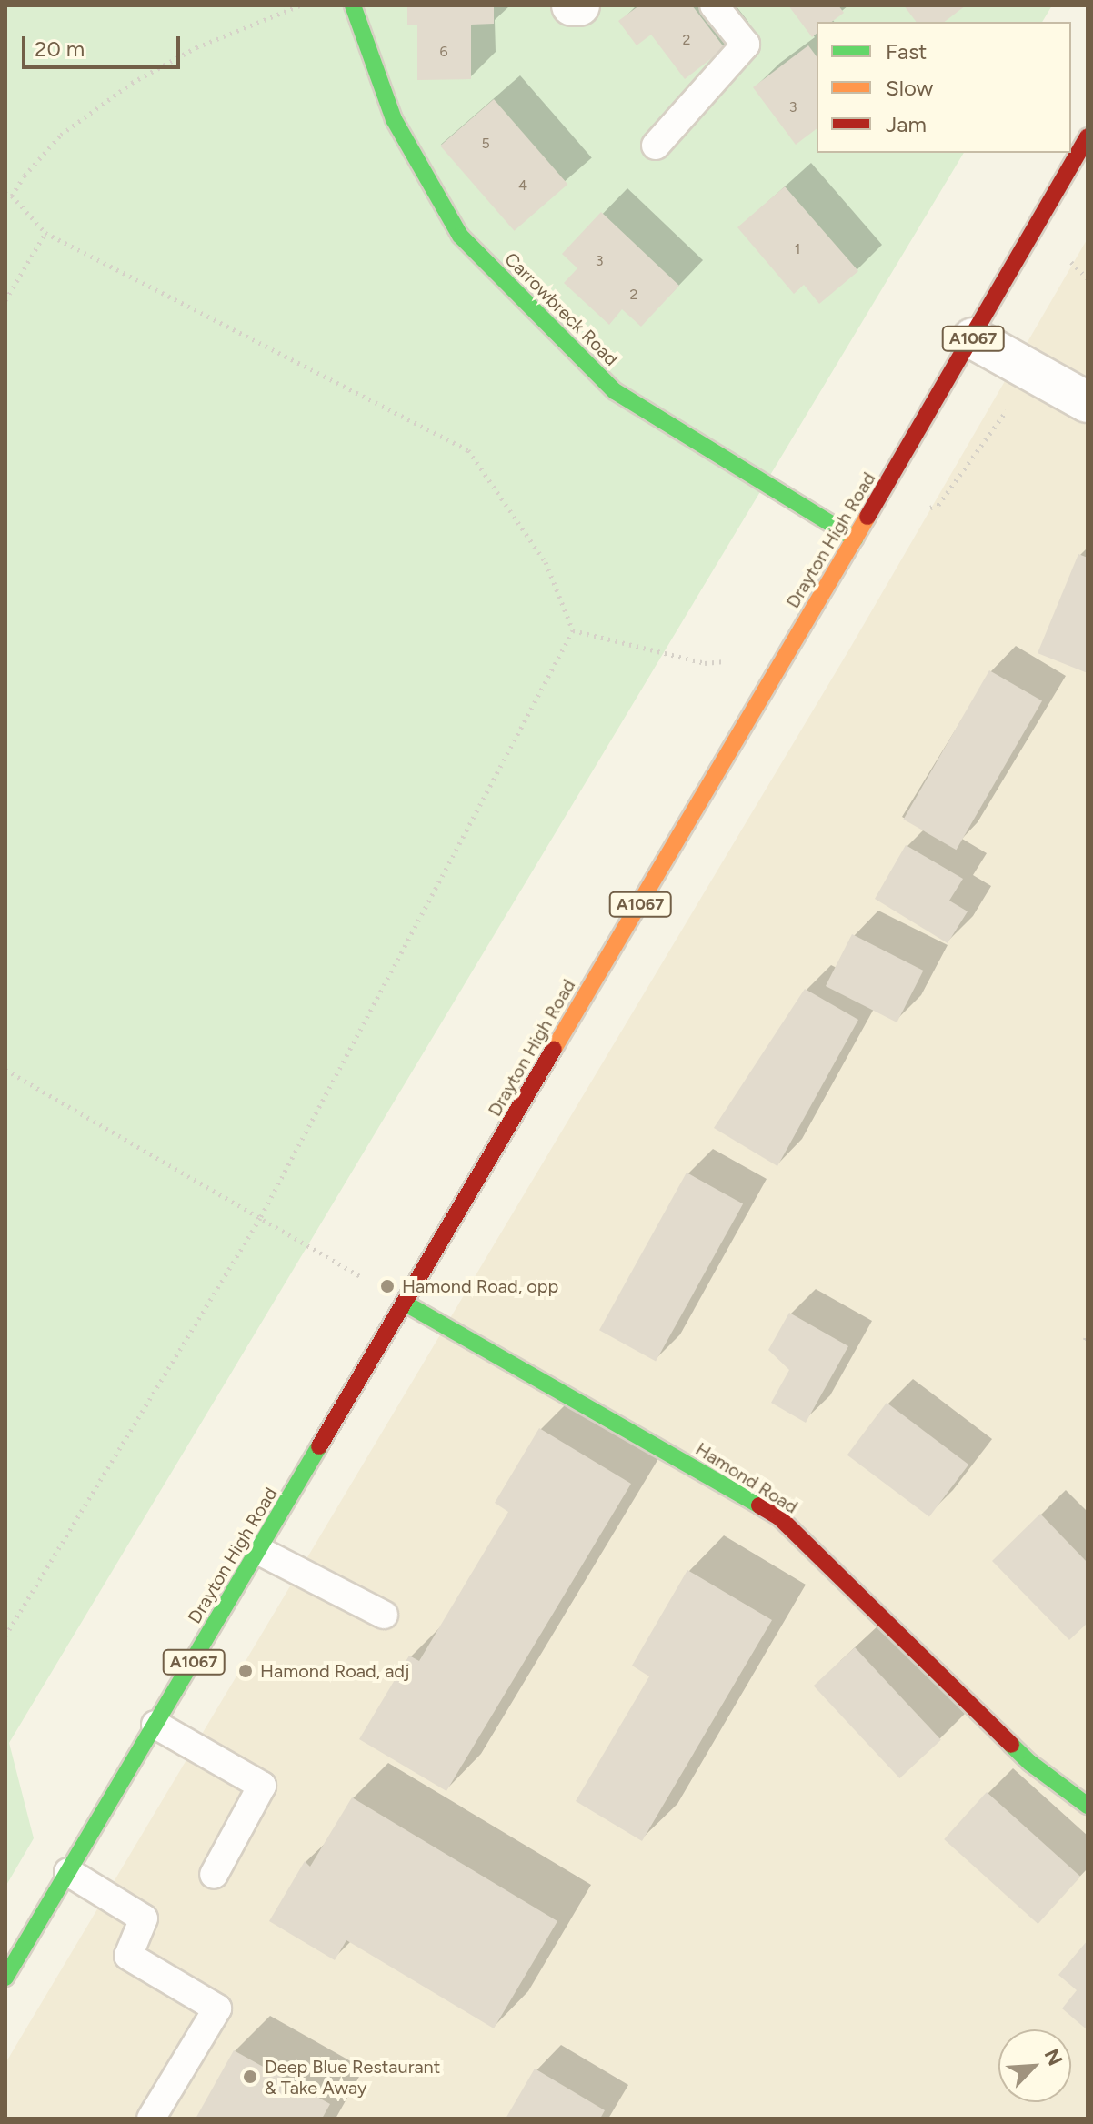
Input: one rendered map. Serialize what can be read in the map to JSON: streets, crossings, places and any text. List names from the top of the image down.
{
  "streets": {
    "main road": [
      "Carrowbreck Road",
      "A1067",
      "Drayton High Road",
      "Hamond Road"
    ]
  },
  "crossings": [
    ["Carrowbreck Road", "Drayton High Road"],
    ["Drayton High Road", "Hamond Road"]
  ],
  "places": ["Hamond Road, opp", "Hamond Road, adj", "Deep Blue Restaurant & Take Away"],
  "house_numbers": [
    "2",
    "6",
    "3",
    "5",
    "4",
    "1",
    "3",
    "2"
  ],
  "legend": ["Fast", "Slow", "Jam"],
  "scale_bar": "20 m",
  "north": "top right"
}
